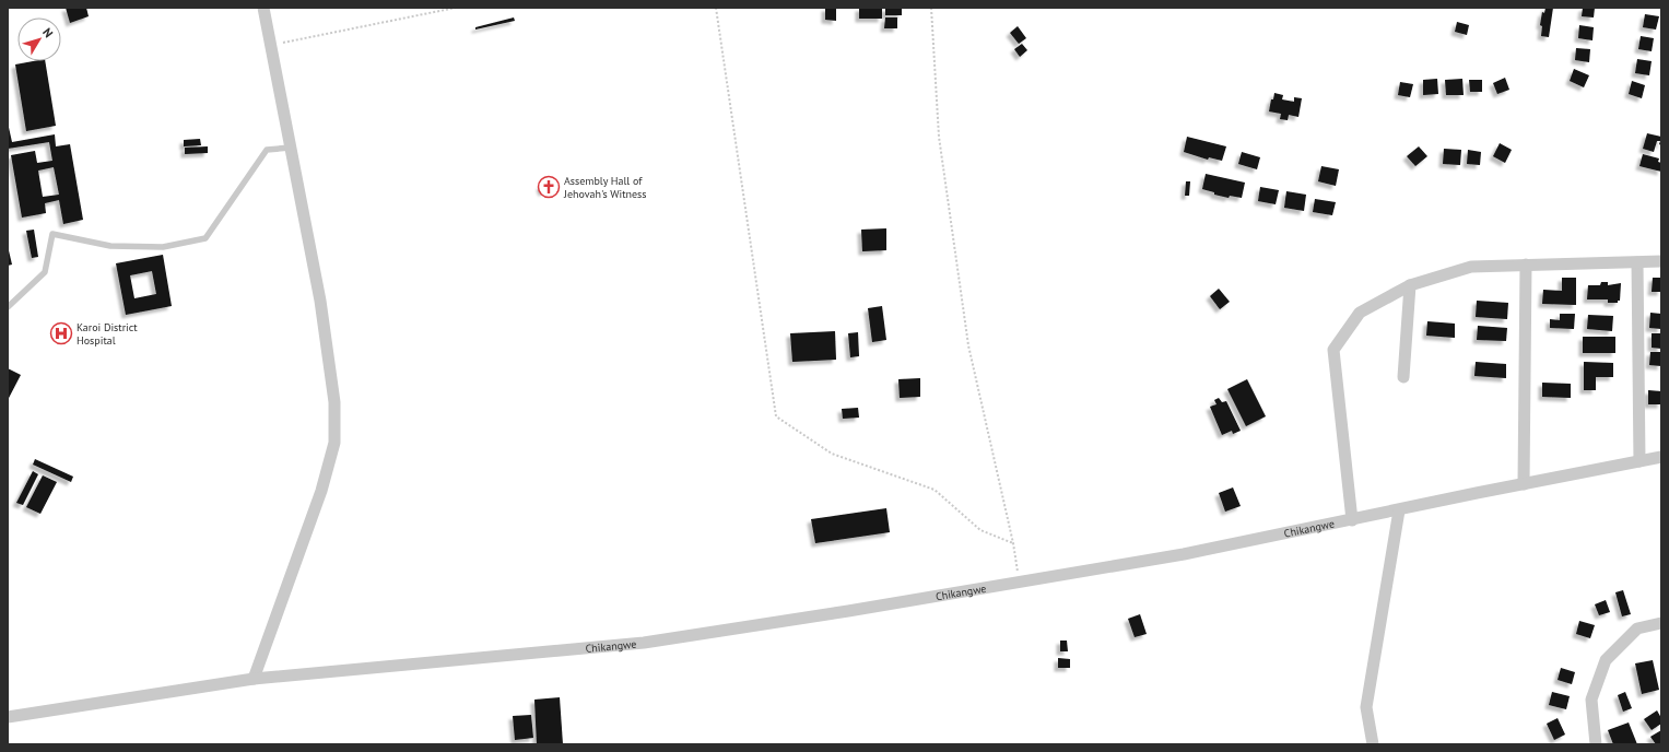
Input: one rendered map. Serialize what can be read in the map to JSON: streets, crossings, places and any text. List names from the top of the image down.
{
  "streets": {
    "street": ["Chikangwe"]
  },
  "places": {
    "church": ["Assembly Hall of Jehovah's Witness"],
    "hospital": ["Karoi District Hospital"]
  },
  "north": "top right"
}
